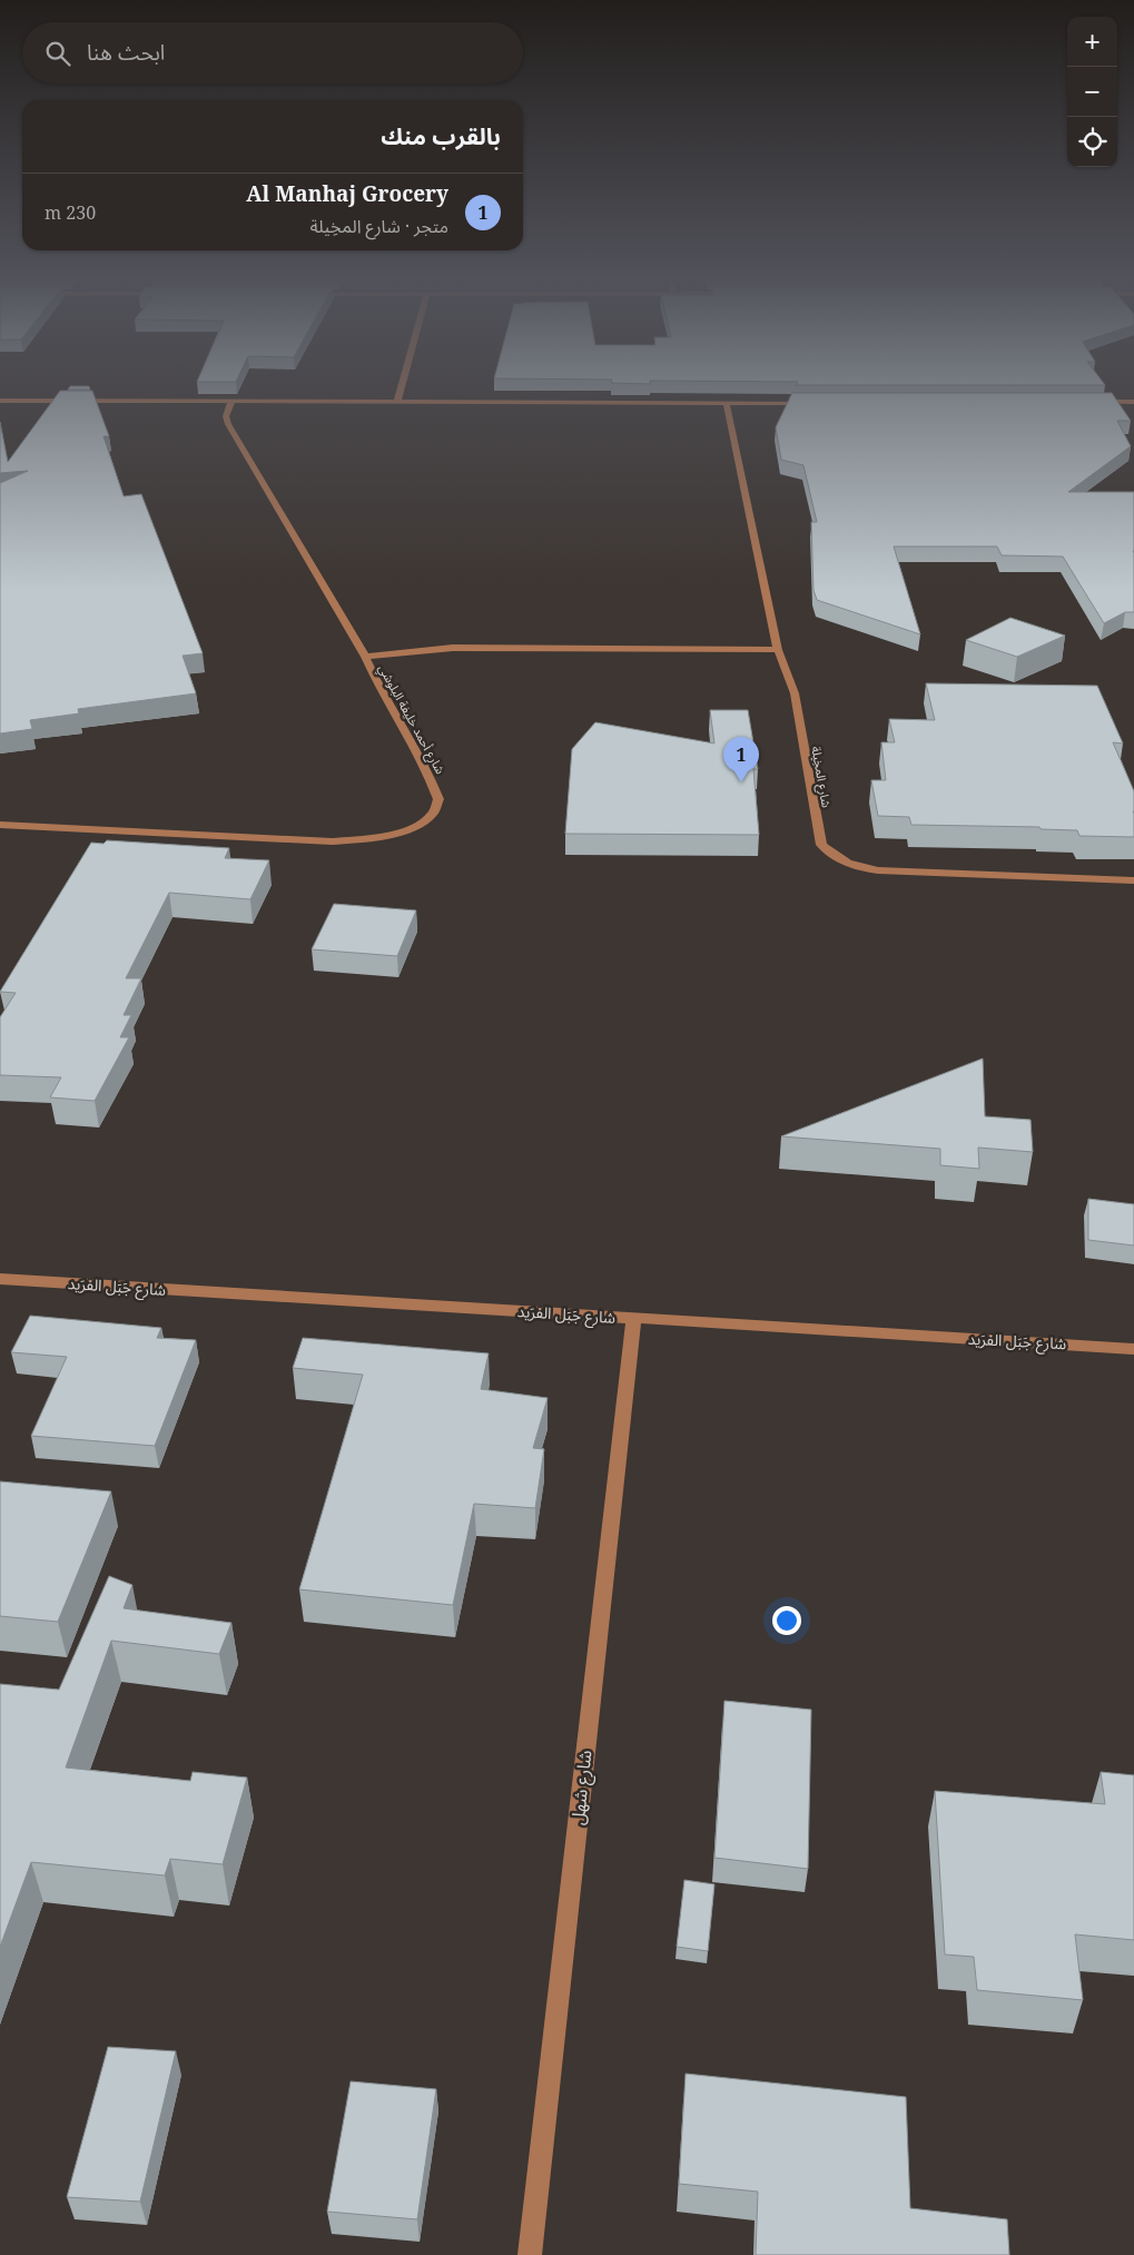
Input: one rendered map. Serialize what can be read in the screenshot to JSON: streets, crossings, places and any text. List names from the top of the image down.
{
  "streets": {
    "street": [
      "شارع أحمد خليفة البلوشي",
      "شارع المخِيلة",
      "شارع جَبَل الفرَيد",
      "شارع شهل"
    ]
  },
  "crossings": [
    ["شارع جَبَل الفرَيد", "شارع شهل"]
  ],
  "page": {
    "map_buttons": ["+", "−"],
    "search": "ابحث هنا",
    "heading": "بالقرب منك",
    "list": [
      {
        "mark": "1",
        "name": "Al Manhaj Grocery",
        "note": "متجر · شارع المخِيلة",
        "value": "230 m"
      }
    ],
    "pins": "1"
  }
}
